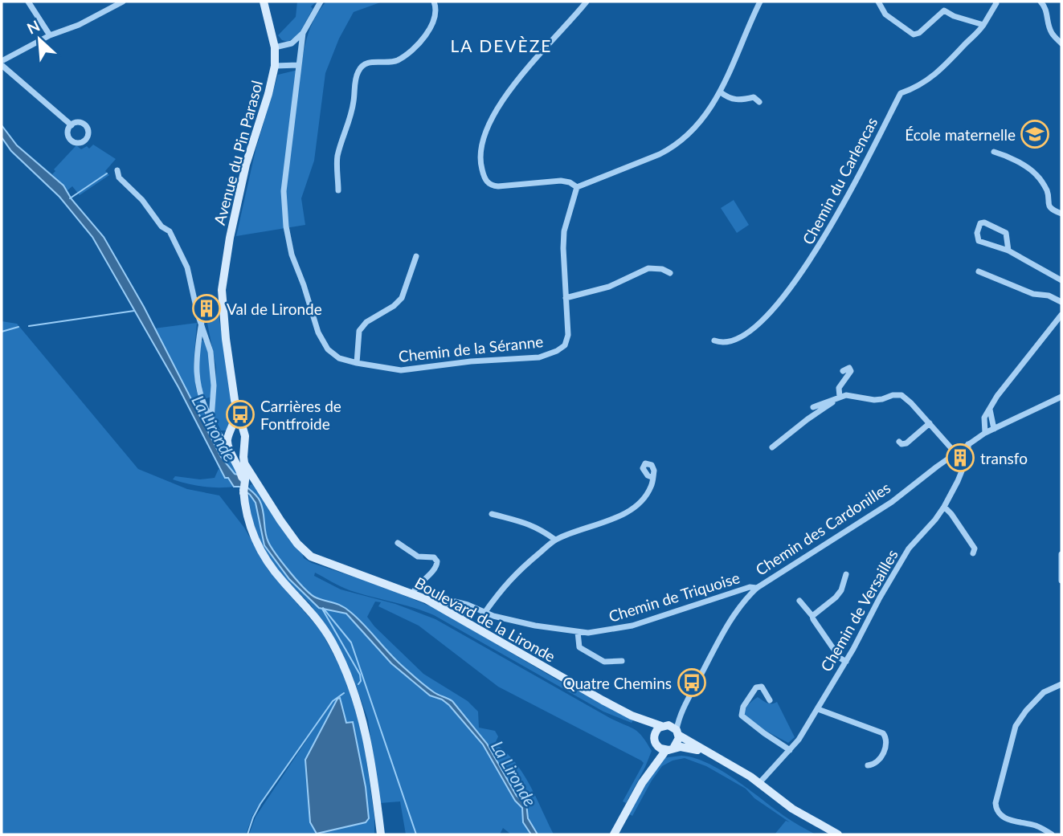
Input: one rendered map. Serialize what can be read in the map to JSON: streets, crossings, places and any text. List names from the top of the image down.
{
  "streets": {
    "street": [
      "Avenue du Pin Parasol",
      "Chemin du Carlencas",
      "Chemin de la Séranne",
      "Chemin des Cardonilles",
      "Chemin de Triquoise",
      "Chemin de Versailles",
      "Boulevard de la Lironde"
    ]
  },
  "crossings": [
    ["Chemin des Cardonilles", "Chemin de Triquoise"],
    ["Chemin des Cardonilles", "Chemin de Versailles"],
    ["Chemin des Cardonilles", "Boulevard de la Lironde"],
    ["Chemin de Triquoise", "Boulevard de la Lironde"]
  ],
  "districts": ["LA DEVÈZE"],
  "water": ["La Lironde"],
  "places": {
    "school or university": ["École maternelle"],
    "building": ["Val de Lironde", "transfo"],
    "bus stop": ["Carrières de Fontfroide", "Quatre Chemins"]
  },
  "north": "top left"
}
